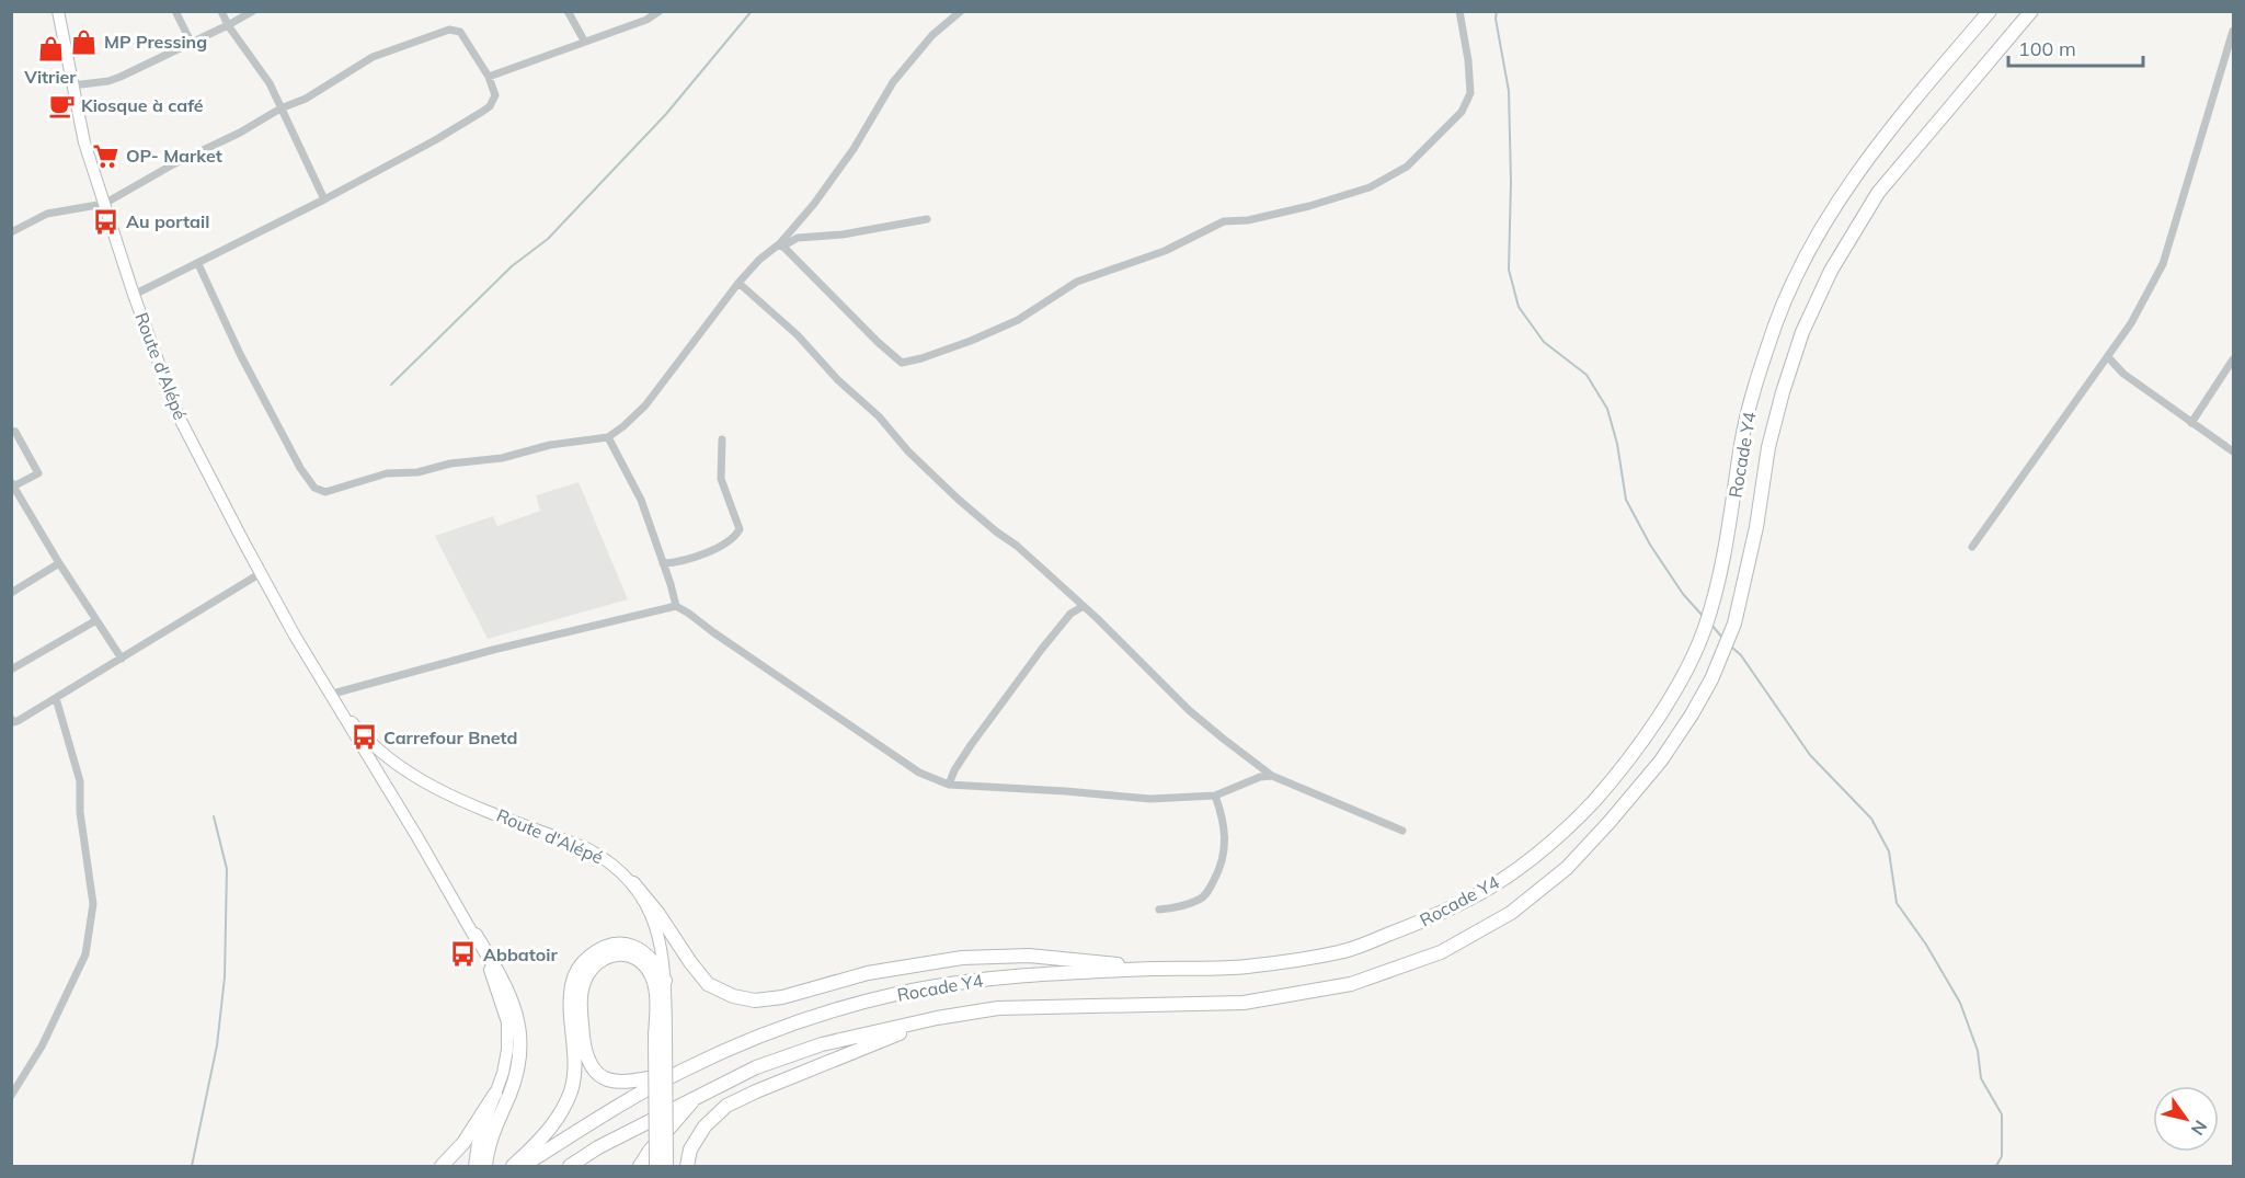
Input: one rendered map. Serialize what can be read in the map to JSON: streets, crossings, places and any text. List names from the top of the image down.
{
  "streets": {
    "highway": ["Rocade Y4"],
    "main road": ["Route d'Alépé"]
  },
  "places": {
    "shop": ["MP Pressing", "Vitrier"],
    "cafe": ["Kiosque à café"],
    "supermarket": ["OP- Market"],
    "bus stop": ["Au portail", "Carrefour Bnetd", "Abbatoir"]
  },
  "scale_bar": "100 m",
  "north": "bottom right"
}
